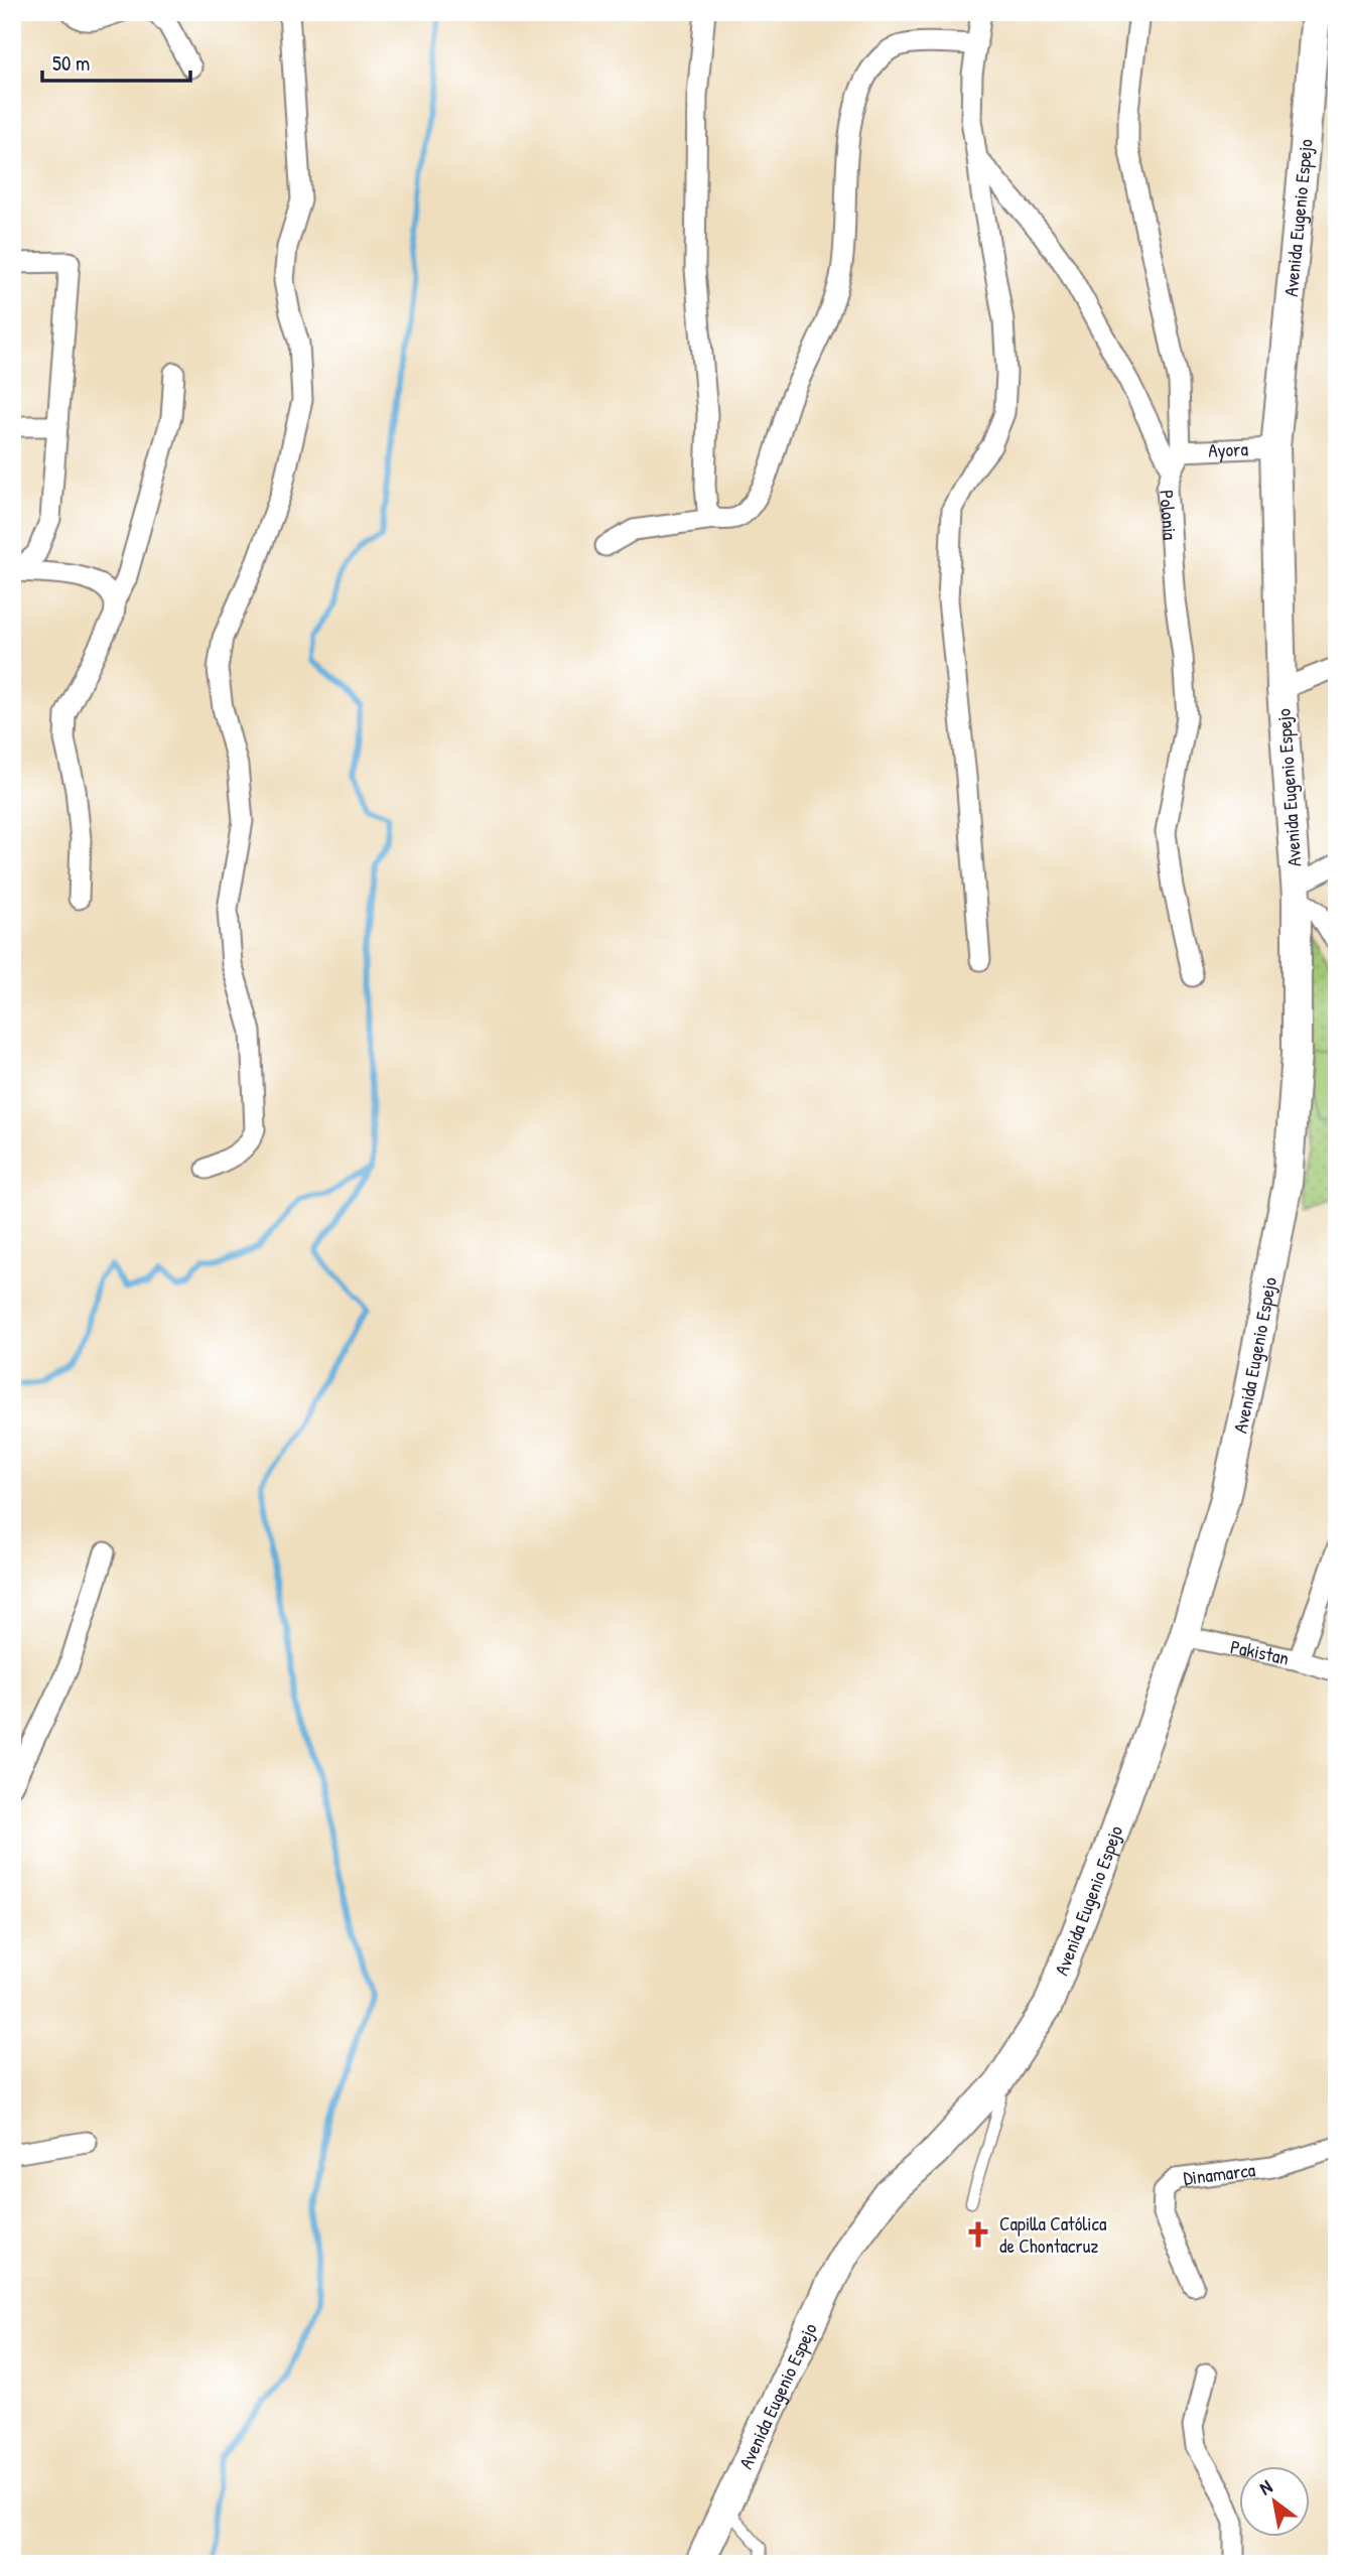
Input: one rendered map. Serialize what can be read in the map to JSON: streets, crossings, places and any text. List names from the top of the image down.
{
  "streets": {
    "main road": ["Avenida Eugenio Espejo"],
    "street": [
      "Ayora",
      "Polonia",
      "Pakistan",
      "Dinamarca"
    ]
  },
  "crossings": [
    ["Avenida Eugenio Espejo", "Ayora"],
    ["Avenida Eugenio Espejo", "Pakistan"],
    ["Ayora", "Polonia"]
  ],
  "places": {
    "church": ["Capilla Católica de Chontacruz"]
  },
  "scale_bar": "50 m",
  "north": "top left"
}
